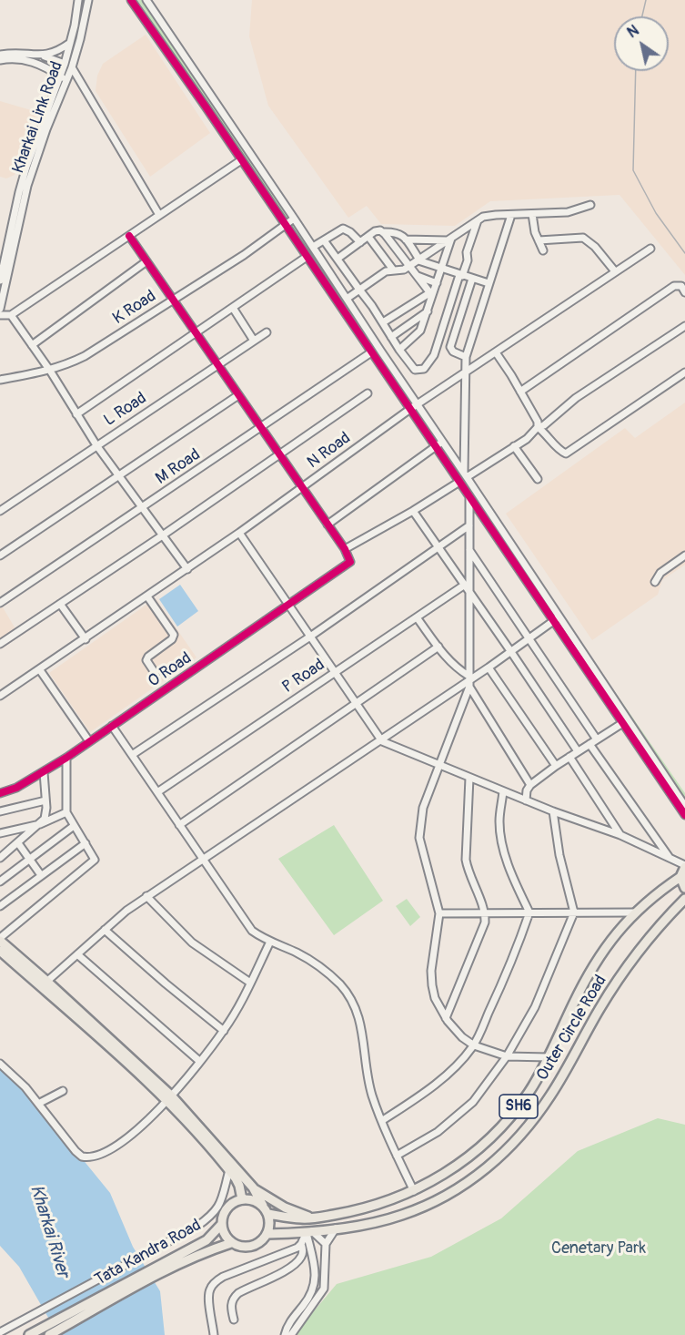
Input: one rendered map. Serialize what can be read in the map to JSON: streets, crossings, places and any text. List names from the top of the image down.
{
  "streets": {
    "main road": ["Outer Circle Road", "SH6", "Tata Kandra Road"],
    "street": [
      "Kharkai Link Road",
      "K Road",
      "L Road",
      "N Road",
      "M Road",
      "O Road",
      "P Road"
    ]
  },
  "crossings": [
    ["Outer Circle Road", "SH6"],
    ["Outer Circle Road", "Tata Kandra Road"],
    ["SH6", "Tata Kandra Road"]
  ],
  "water": ["Kharkai River"],
  "parks": ["Cenetary Park"],
  "north": "top left"
}
